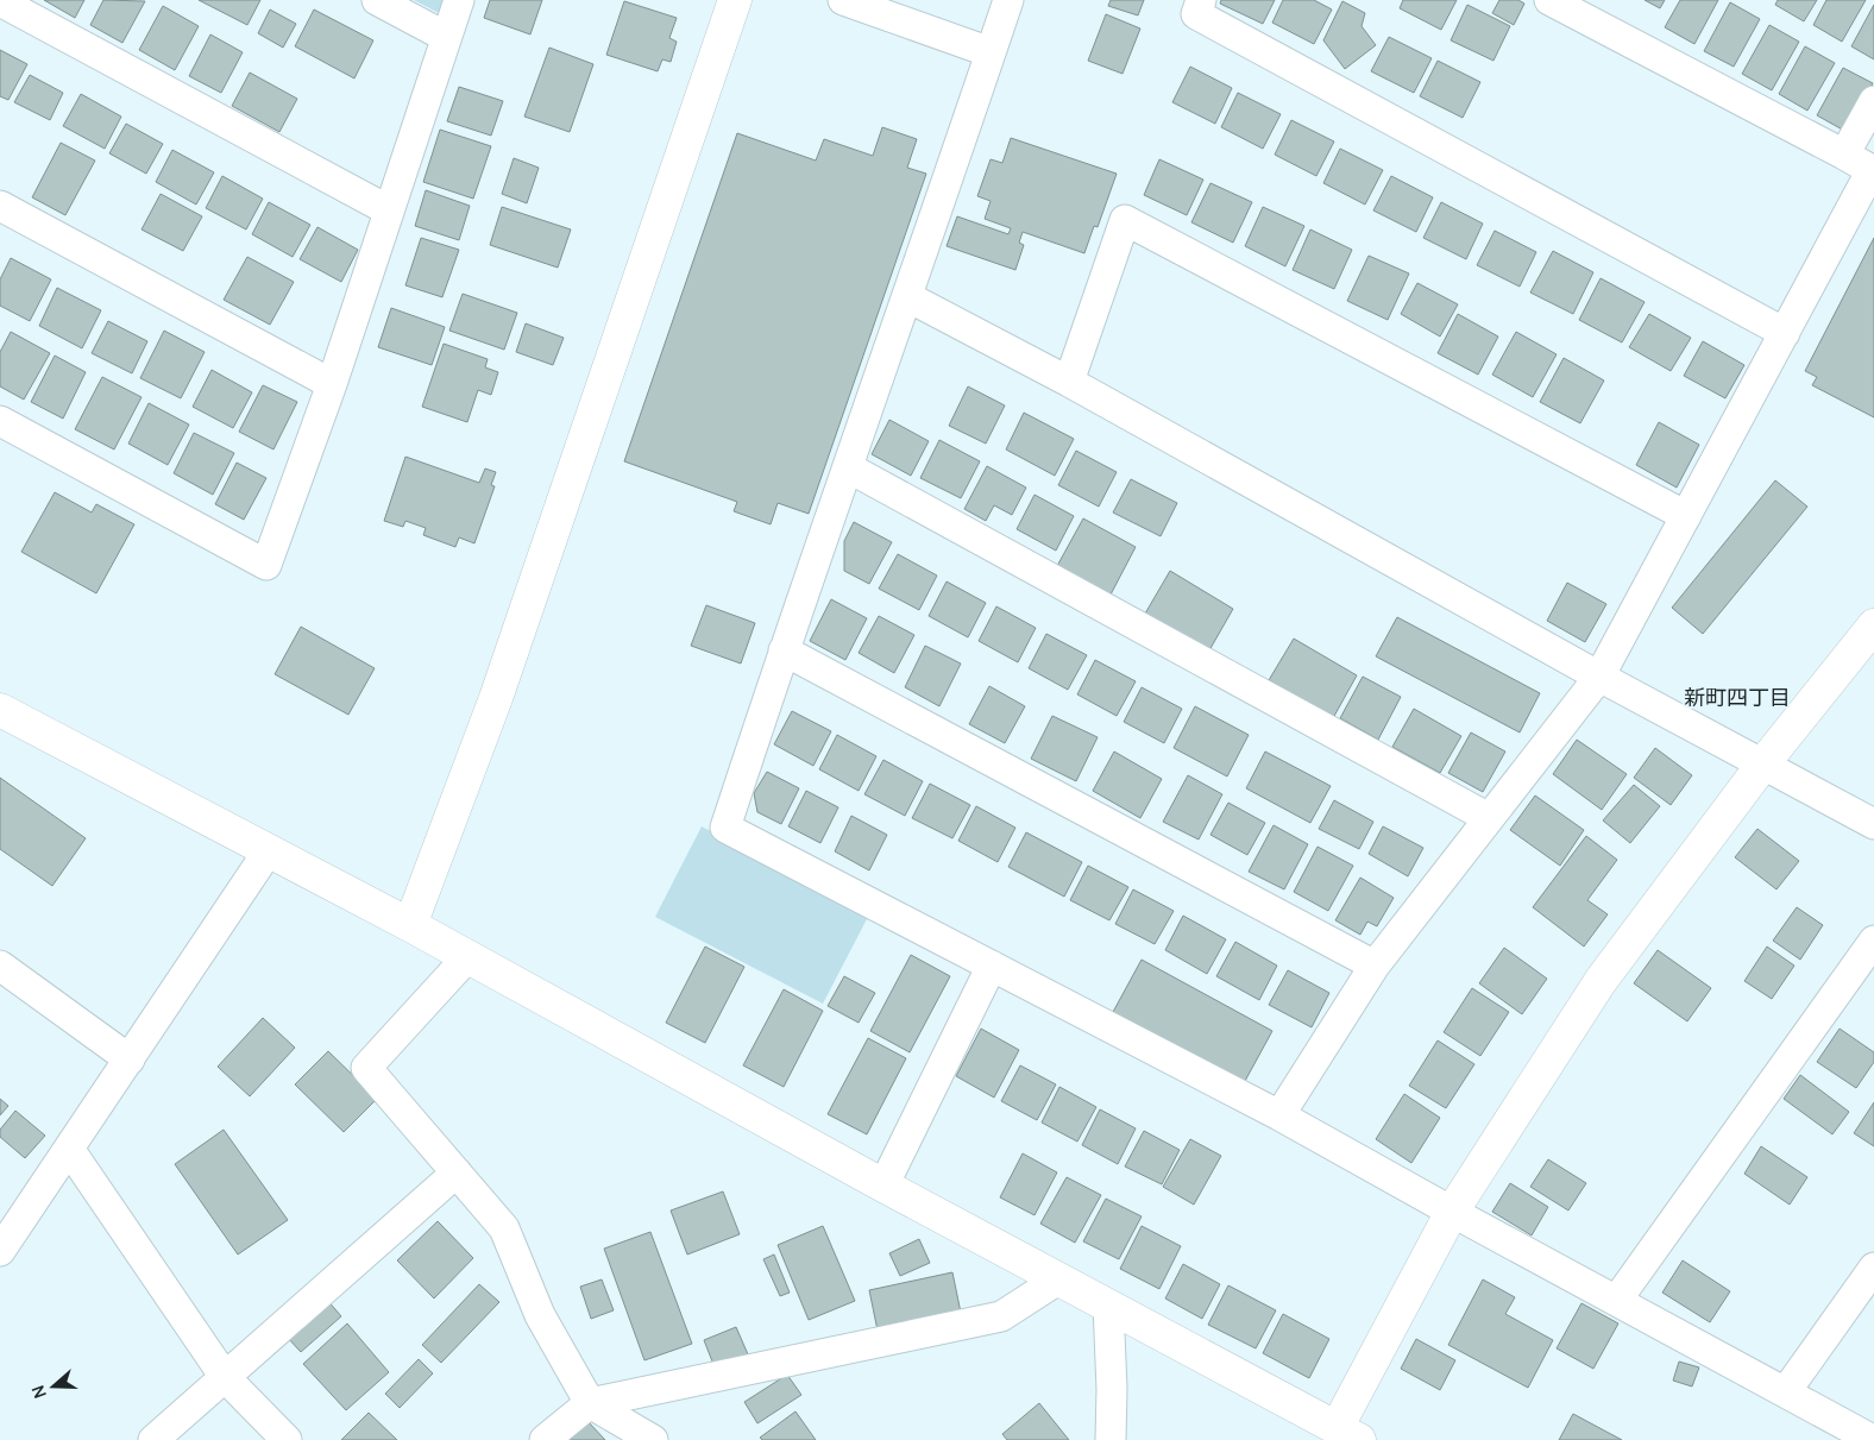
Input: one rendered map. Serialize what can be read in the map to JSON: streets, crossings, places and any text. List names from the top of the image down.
{
  "districts": ["新町四丁目"],
  "north": "left"
}
